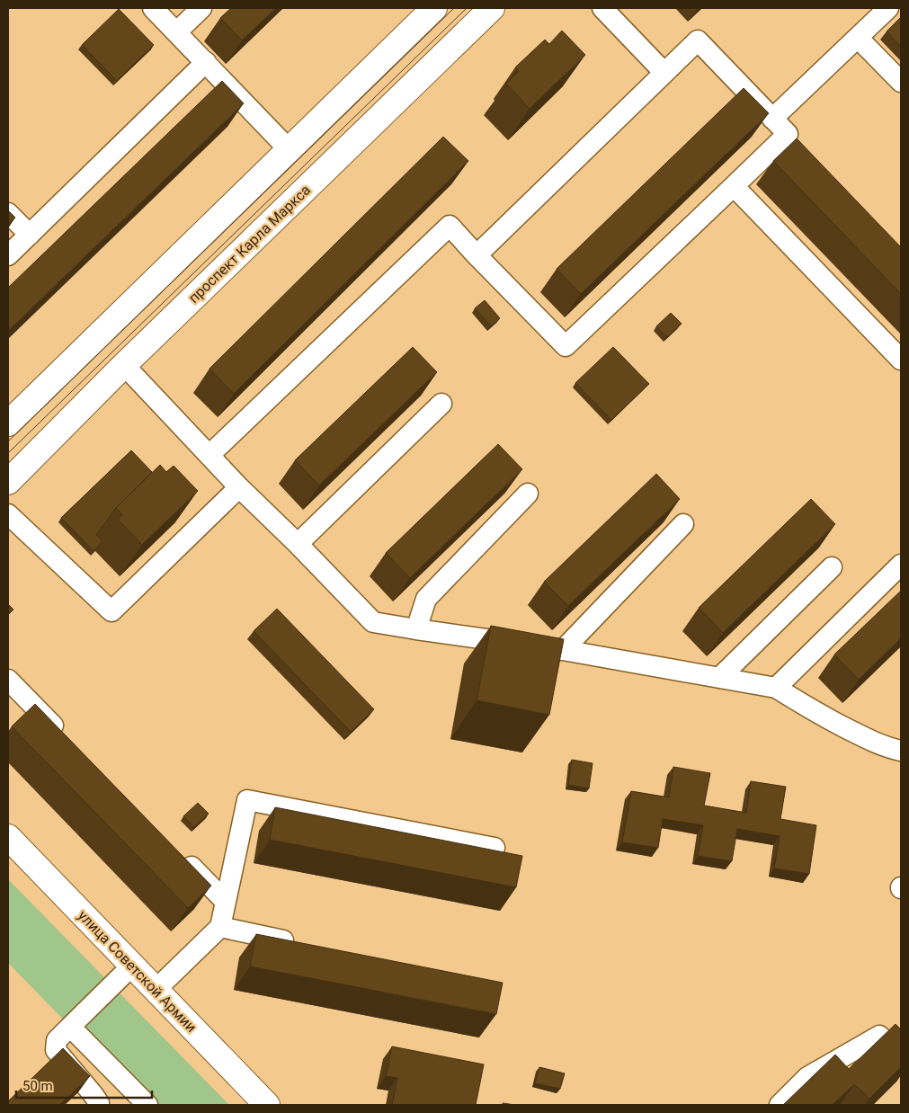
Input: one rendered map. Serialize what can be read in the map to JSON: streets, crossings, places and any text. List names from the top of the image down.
{
  "streets": {
    "main road": ["проспект Карла Маркса", "улица Советской Армии"]
  },
  "scale_bar": "50 m"
}
